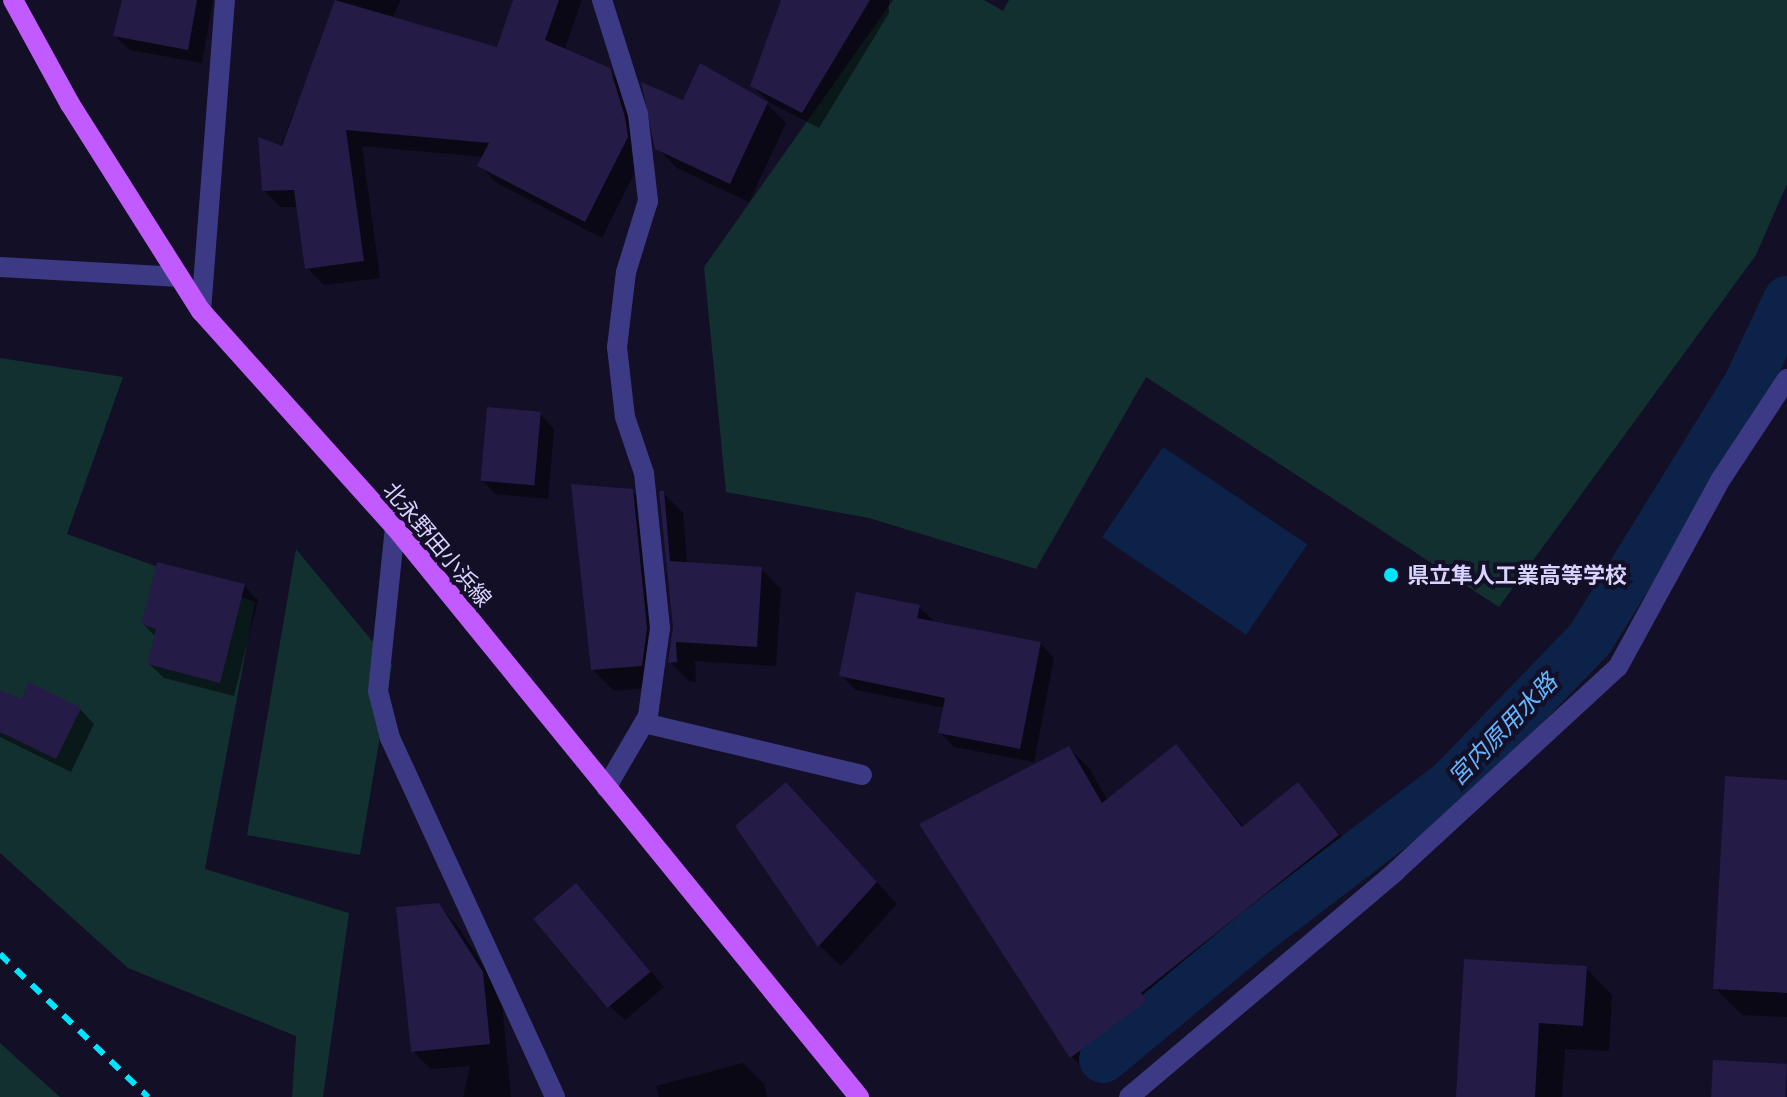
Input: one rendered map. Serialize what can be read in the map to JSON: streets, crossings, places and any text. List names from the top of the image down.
{
  "streets": {
    "main road": ["北永野田小浜線"]
  },
  "water": ["宮内原用水路"],
  "places": ["県立隼人工業高等学校"]
}
